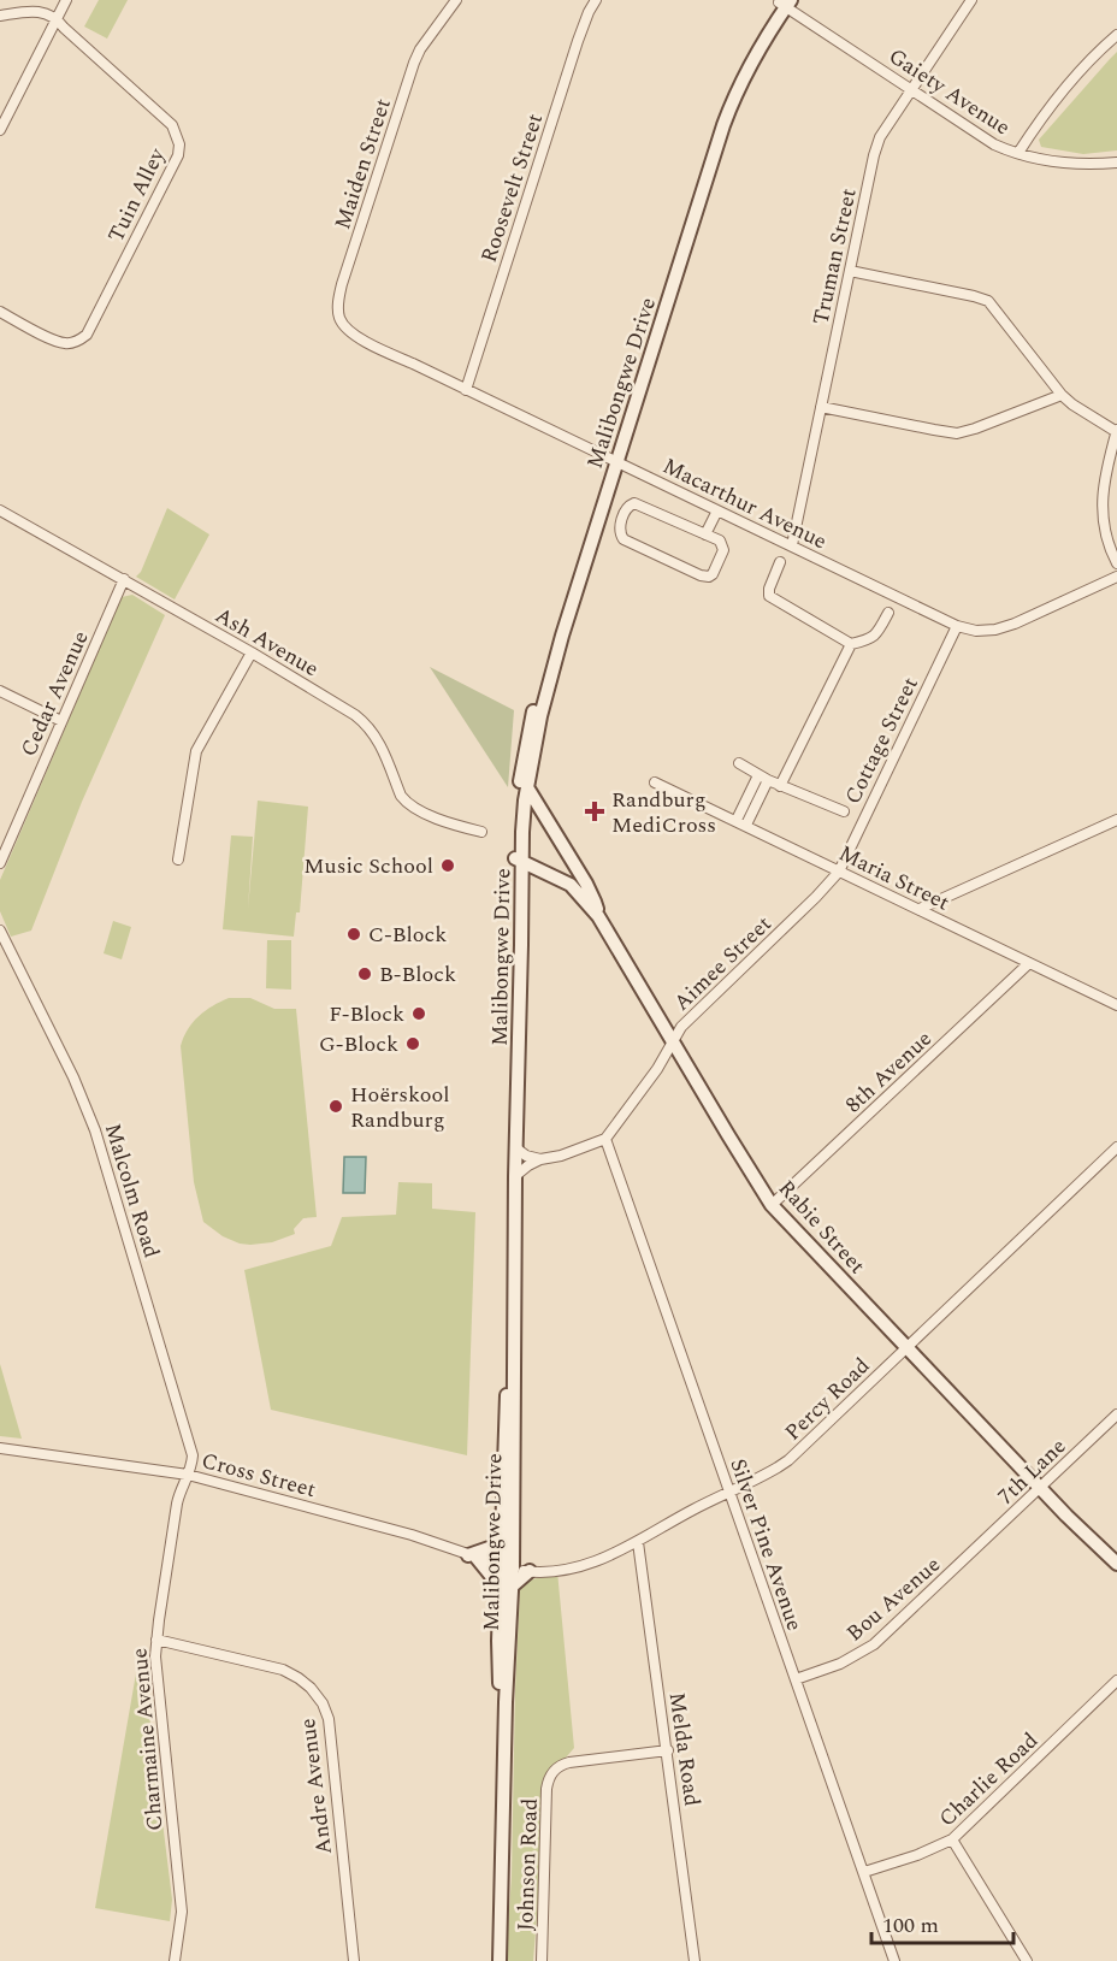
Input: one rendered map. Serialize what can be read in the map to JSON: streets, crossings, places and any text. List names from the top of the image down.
{
  "streets": {
    "main road": ["Malibongwe Drive", "Rabie Street"],
    "street": [
      "Gaiety Avenue",
      "Maiden Street",
      "Roosevelt Street",
      "Tuin Alley",
      "Truman Street",
      "Macarthur Avenue",
      "Ash Avenue",
      "Cedar Avenue",
      "Cottage Street",
      "Maria Street",
      "Aimee Street",
      "8th Avenue",
      "Malcolm Road",
      "Percy Road",
      "7th Lane",
      "Cross Street",
      "Silver Pine Avenue",
      "Bou Avenue",
      "Charmaine Avenue",
      "Melda Road",
      "Charlie Road",
      "Andre Avenue",
      "Johnson Road"
    ]
  },
  "crossings": [
    ["Gaiety Avenue", "Truman Street"],
    ["Gaiety Avenue", "Malibongwe Drive"],
    ["Maiden Street", "Macarthur Avenue"],
    ["Roosevelt Street", "Macarthur Avenue"],
    ["Truman Street", "Macarthur Avenue"],
    ["Malibongwe Drive", "Macarthur Avenue"],
    ["Malibongwe Drive", "Rabie Street"],
    ["Malibongwe Drive", "Percy Road"],
    ["Malibongwe Drive", "Cross Street"],
    ["Macarthur Avenue", "Cottage Street"],
    ["Ash Avenue", "Cedar Avenue"],
    ["Cottage Street", "Maria Street"],
    ["Cottage Street", "Aimee Street"],
    ["Maria Street", "Aimee Street"],
    ["Maria Street", "8th Avenue"],
    ["Aimee Street", "Rabie Street"],
    ["Aimee Street", "Silver Pine Avenue"],
    ["8th Avenue", "Rabie Street"],
    ["Malcolm Road", "Cross Street"],
    ["Malcolm Road", "Charmaine Avenue"],
    ["Rabie Street", "Percy Road"],
    ["Rabie Street", "7th Lane"],
    ["Percy Road", "Cross Street"],
    ["Percy Road", "Silver Pine Avenue"],
    ["Percy Road", "Melda Road"],
    ["7th Lane", "Bou Avenue"],
    ["Cross Street", "Charmaine Avenue"],
    ["Silver Pine Avenue", "Bou Avenue"],
    ["Silver Pine Avenue", "Charlie Road"],
    ["Charmaine Avenue", "Andre Avenue"],
    ["Melda Road", "Johnson Road"]
  ],
  "places": {
    "health": ["Randburg MediCross"],
    "other": [
      "Music School",
      "C-Block",
      "B-Block",
      "F-Block",
      "G-Block",
      "Hoërskool Randburg"
    ]
  },
  "scale_bar": "100 m"
}
